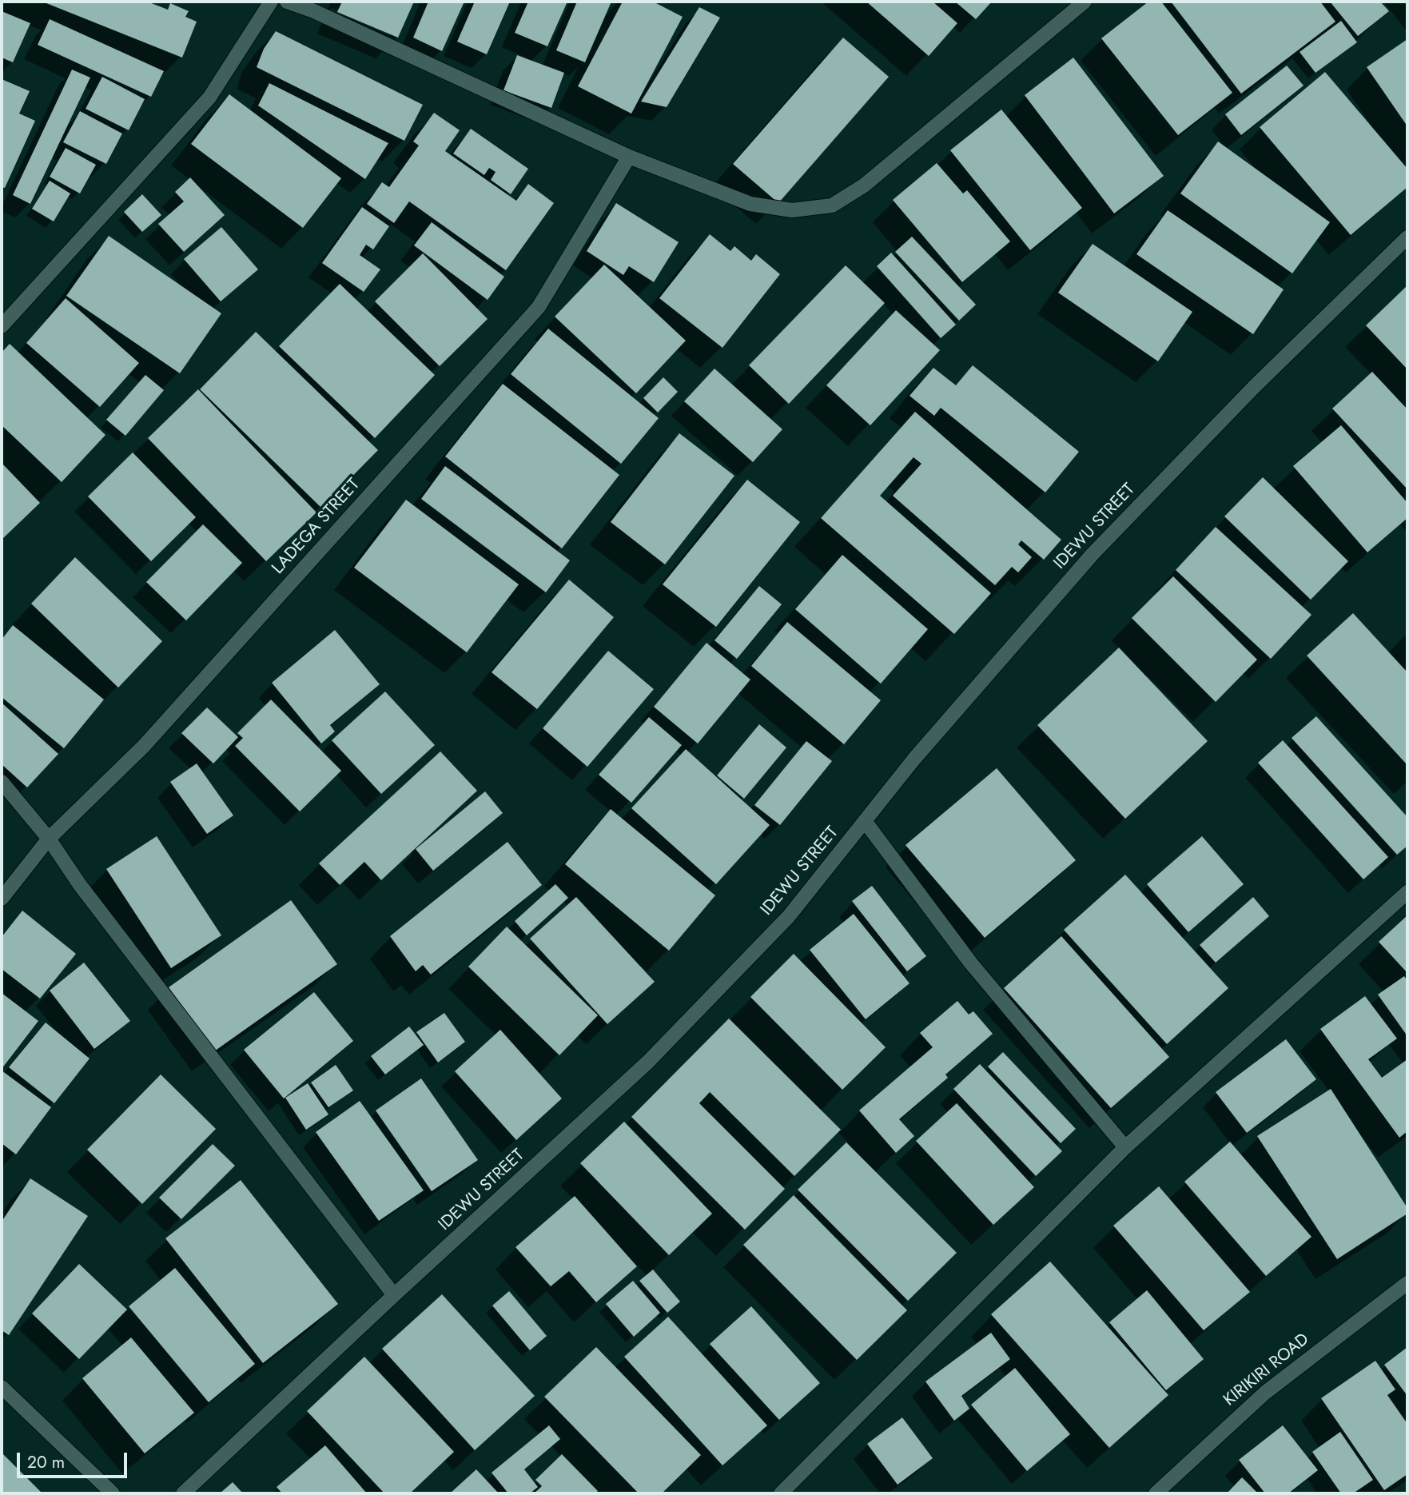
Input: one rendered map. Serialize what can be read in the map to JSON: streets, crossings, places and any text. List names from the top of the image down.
{
  "streets": {
    "street": ["LADEGA STREET", "IDEWU STREET", "KIRIKIRI ROAD"]
  },
  "scale_bar": "20 m"
}
